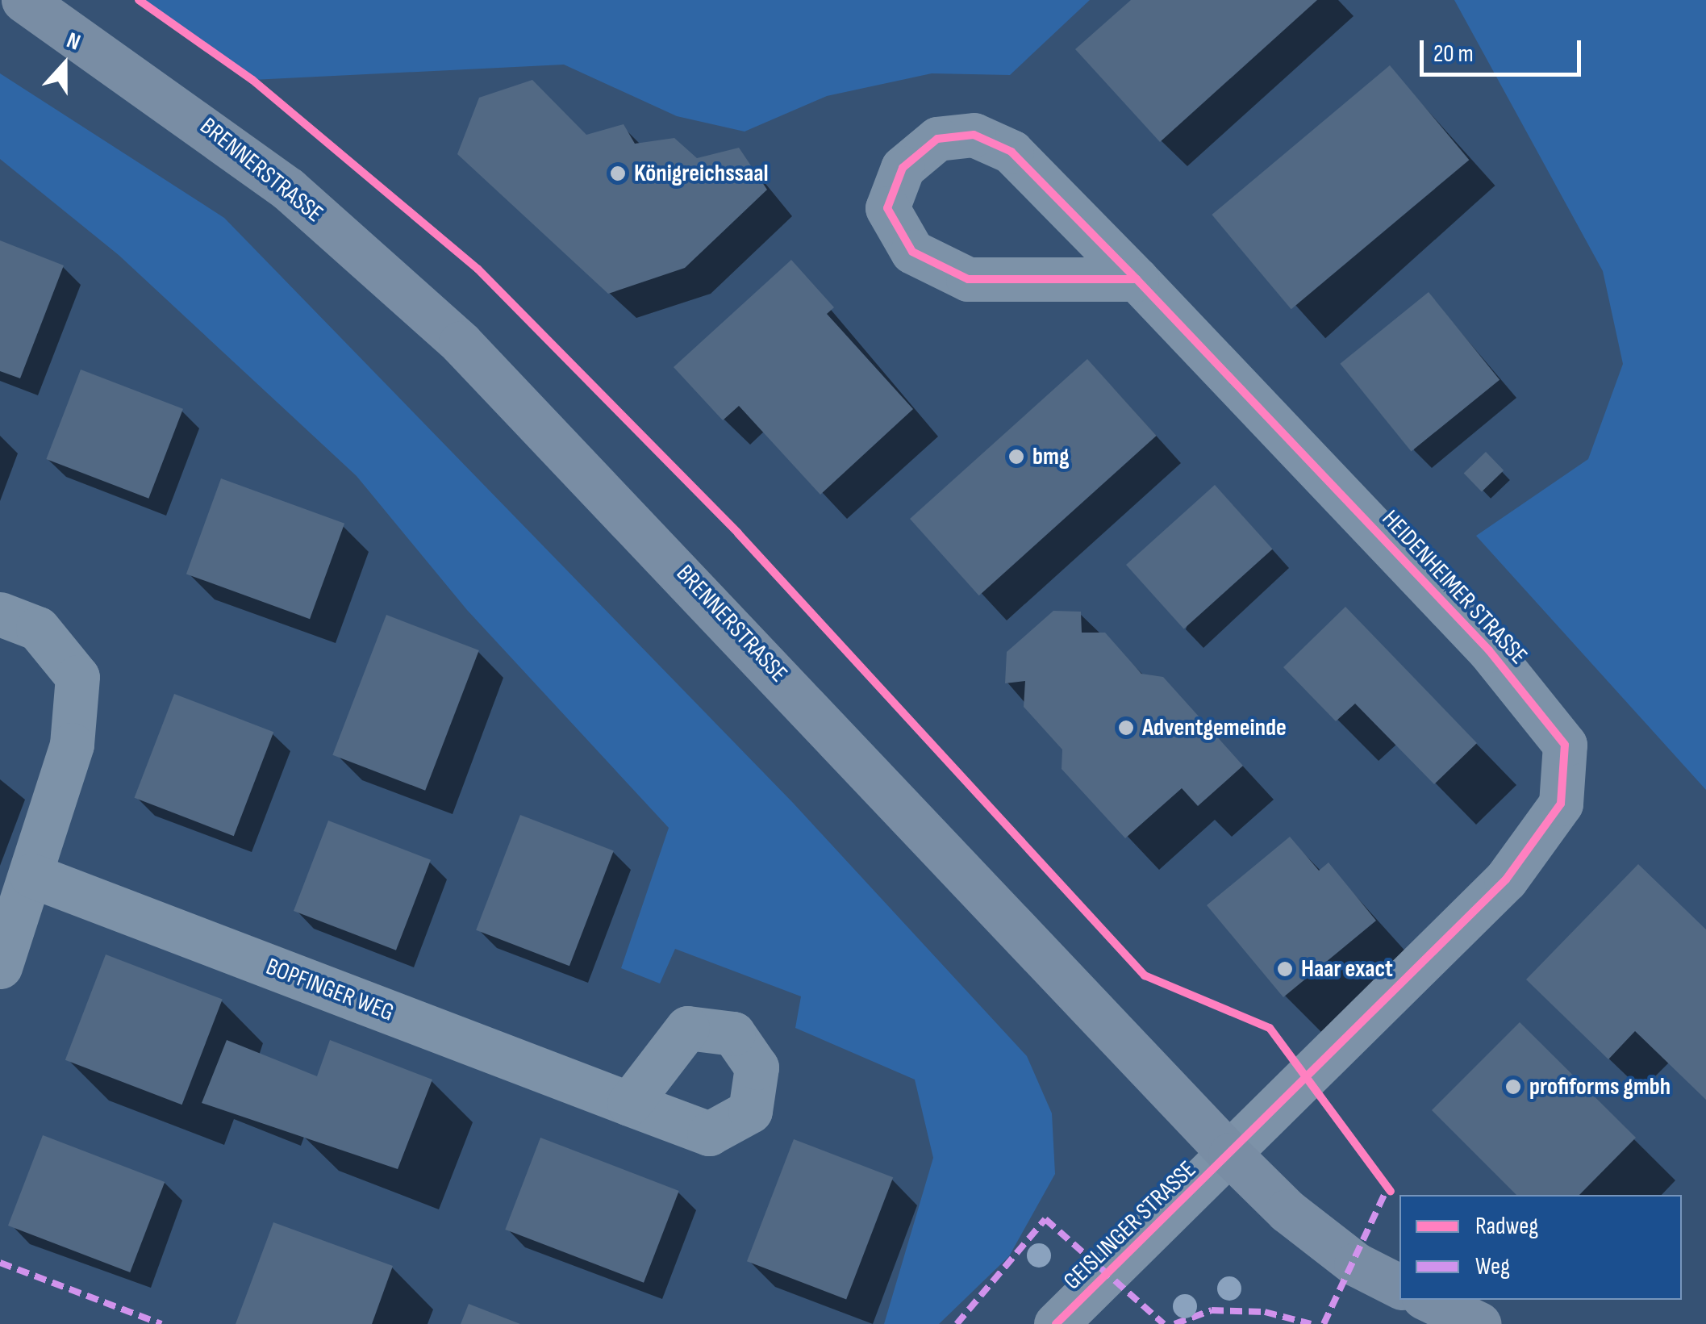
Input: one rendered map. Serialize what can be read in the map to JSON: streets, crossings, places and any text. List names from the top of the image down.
{
  "streets": {
    "main road": ["BRENNERSTRASSE"],
    "street": ["HEIDENHEIMER STRASSE", "BOPFINGER WEG", "GEISLINGER STRASSE"]
  },
  "crossings": [
    ["BRENNERSTRASSE", "HEIDENHEIMER STRASSE"],
    ["BRENNERSTRASSE", "GEISLINGER STRASSE"],
    ["HEIDENHEIMER STRASSE", "GEISLINGER STRASSE"]
  ],
  "places": [
    "Königreichssaal",
    "bmg",
    "Adventgemeinde",
    "Haar exact",
    "profiforms gmbh"
  ],
  "legend": ["Radweg", "Weg"],
  "scale_bar": "20 m",
  "north": "top"
}
